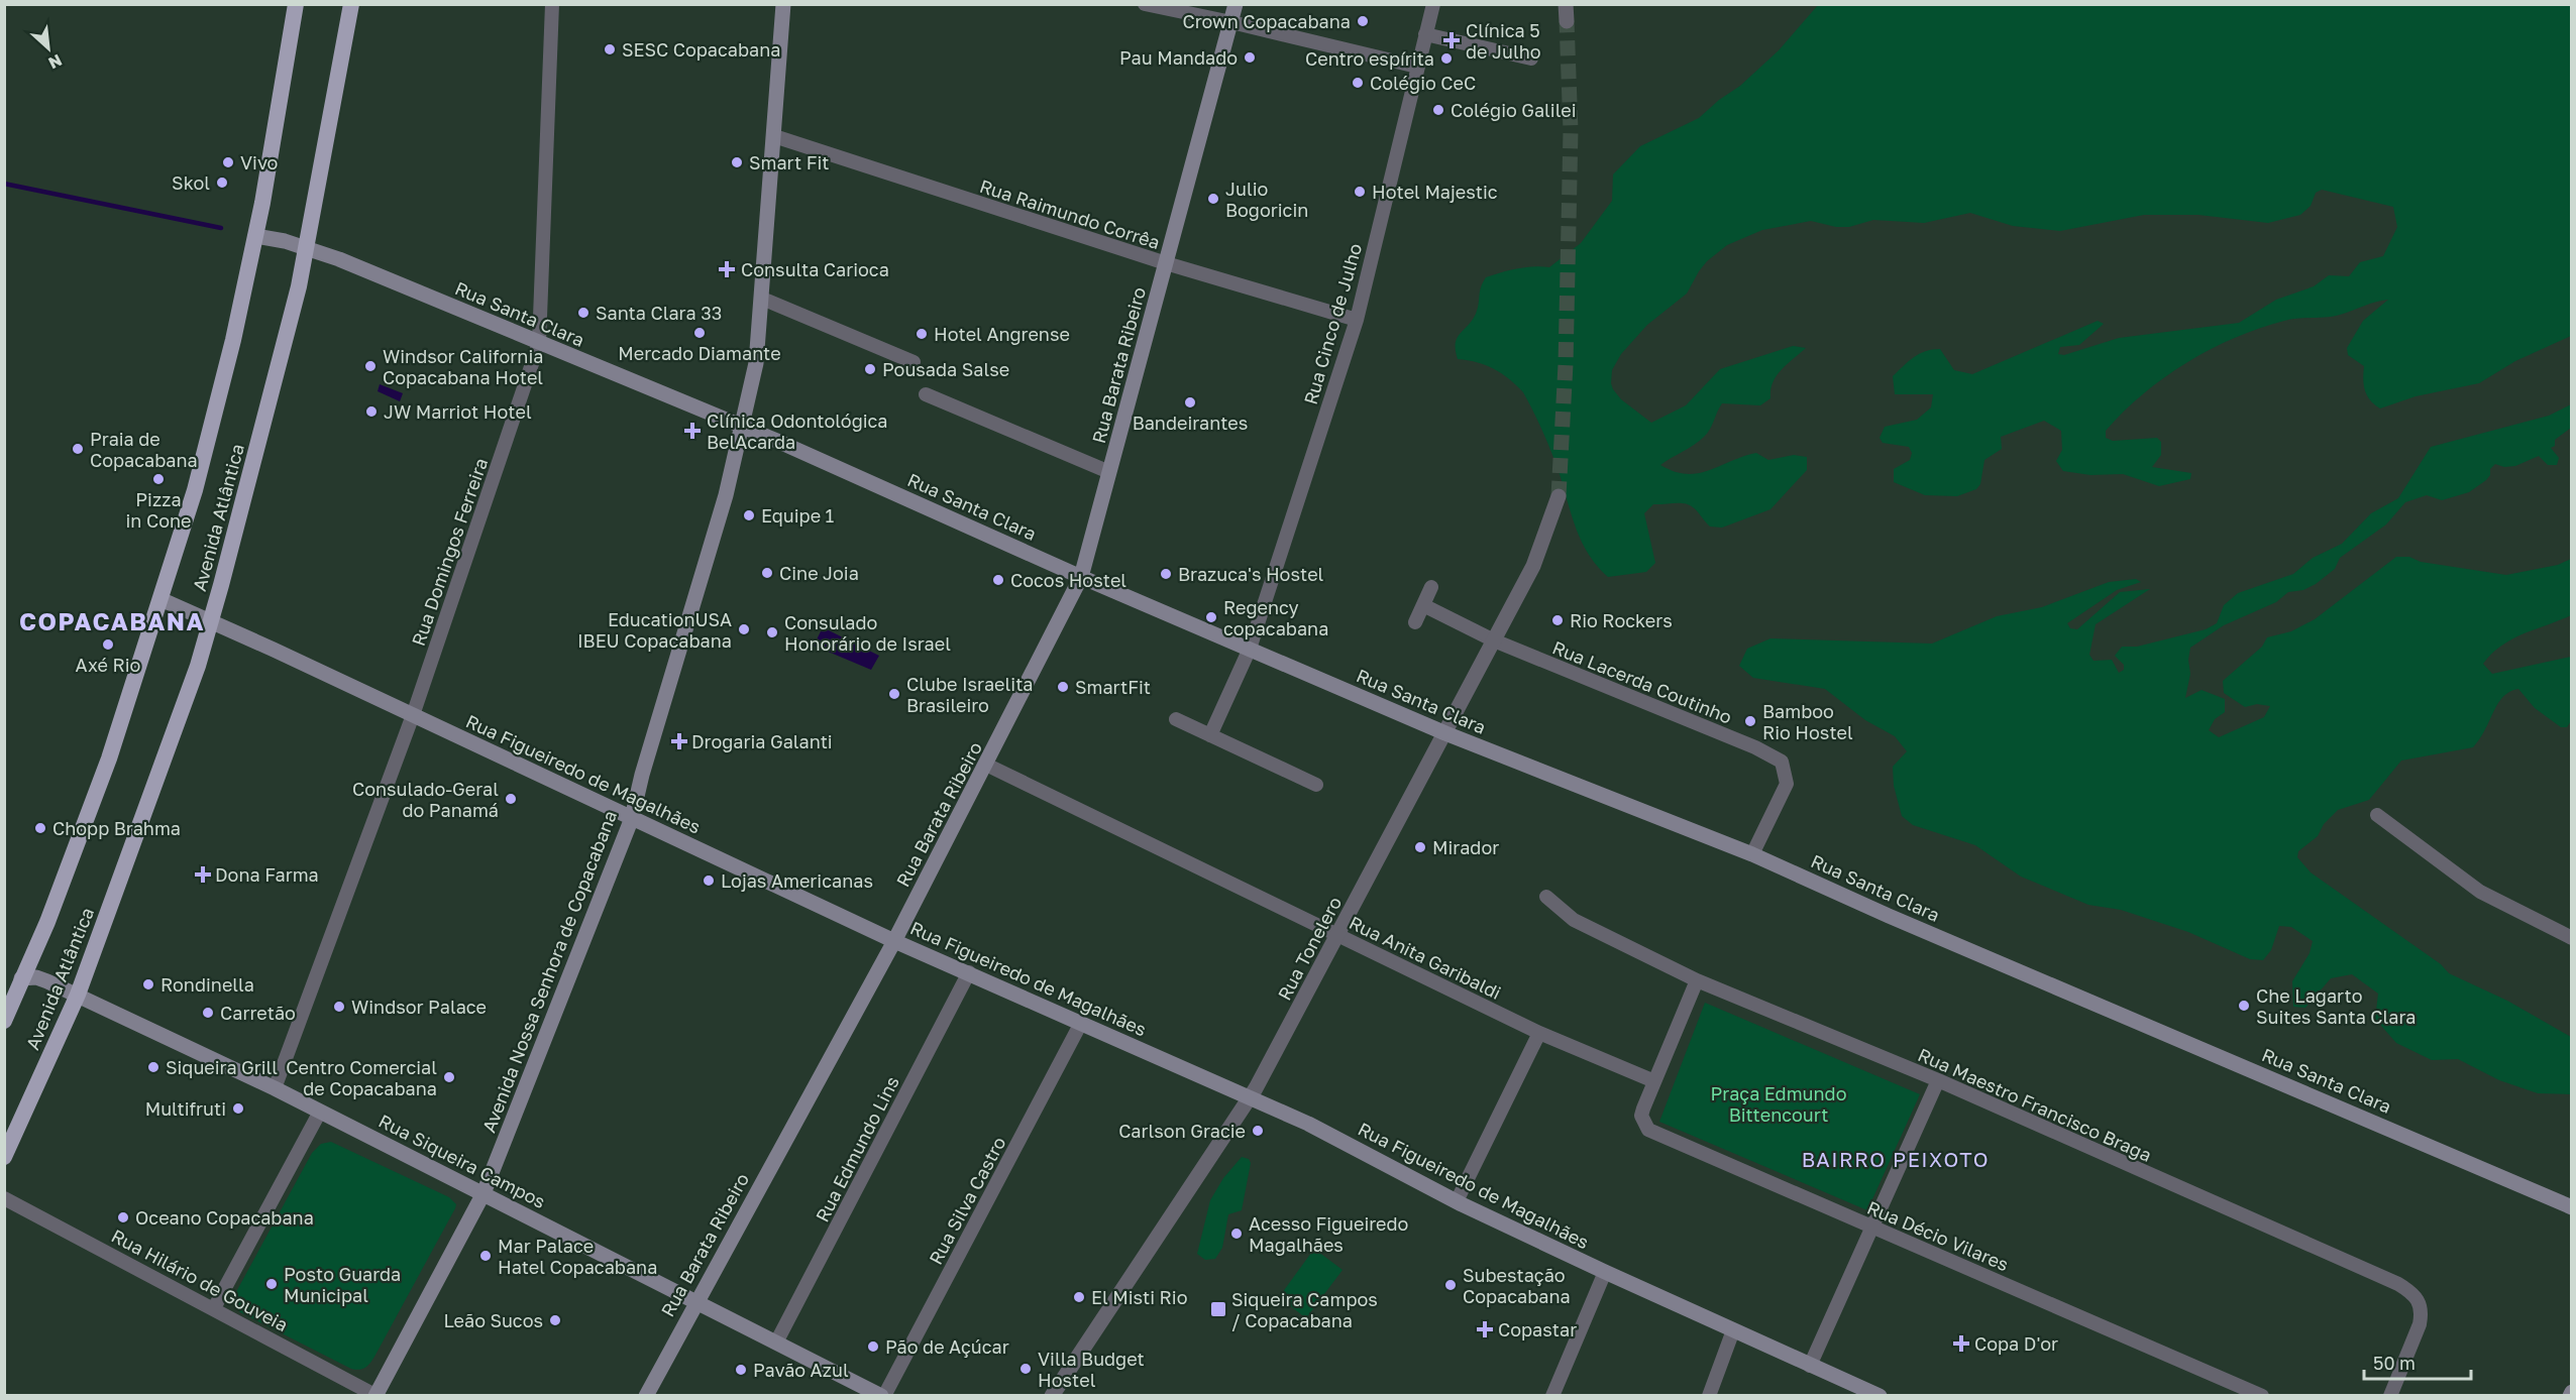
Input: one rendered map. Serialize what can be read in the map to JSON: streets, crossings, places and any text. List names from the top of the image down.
{
  "streets": {
    "highway": ["Avenida Atlântica"],
    "main road": [
      "Rua Santa Clara",
      "Rua Barata Ribeiro",
      "Rua Figueiredo de Magalhães",
      "Avenida Nossa Senhora de Copacabana",
      "Rua Siqueira Campos"
    ],
    "street": [
      "Rua Raimundo Corrêa",
      "Rua Cinco de Julho",
      "Rua Domingos Ferreira",
      "Rua Lacerda Coutinho",
      "Rua Tonelero",
      "Rua Anita Garibaldi",
      "Rua Maestro Francisco Braga",
      "Rua Edmundo Lins",
      "Rua Silva Castro",
      "Rua Décio Vilares",
      "Rua Hilário de Gouveia"
    ]
  },
  "crossings": [
    ["Rua Raimundo Corrêa", "Rua Cinco de Julho"],
    ["Rua Raimundo Corrêa", "Rua Barata Ribeiro"],
    ["Rua Raimundo Corrêa", "Avenida Nossa Senhora de Copacabana"],
    ["Rua Santa Clara", "Rua Cinco de Julho"],
    ["Rua Santa Clara", "Rua Barata Ribeiro"],
    ["Rua Santa Clara", "Avenida Atlântica"],
    ["Rua Santa Clara", "Rua Domingos Ferreira"],
    ["Rua Santa Clara", "Rua Lacerda Coutinho"],
    ["Rua Santa Clara", "Rua Tonelero"],
    ["Rua Santa Clara", "Avenida Nossa Senhora de Copacabana"],
    ["Rua Barata Ribeiro", "Rua Figueiredo de Magalhães"],
    ["Rua Barata Ribeiro", "Rua Anita Garibaldi"],
    ["Rua Barata Ribeiro", "Rua Siqueira Campos"],
    ["Avenida Atlântica", "Rua Figueiredo de Magalhães"],
    ["Avenida Atlântica", "Rua Siqueira Campos"],
    ["Rua Domingos Ferreira", "Rua Figueiredo de Magalhães"],
    ["Rua Domingos Ferreira", "Rua Siqueira Campos"],
    ["Rua Lacerda Coutinho", "Rua Tonelero"],
    ["Rua Figueiredo de Magalhães", "Rua Tonelero"],
    ["Rua Figueiredo de Magalhães", "Avenida Nossa Senhora de Copacabana"],
    ["Rua Figueiredo de Magalhães", "Rua Edmundo Lins"],
    ["Rua Figueiredo de Magalhães", "Rua Silva Castro"],
    ["Rua Tonelero", "Rua Anita Garibaldi"],
    ["Rua Anita Garibaldi", "Rua Décio Vilares"],
    ["Avenida Nossa Senhora de Copacabana", "Rua Siqueira Campos"],
    ["Avenida Nossa Senhora de Copacabana", "Rua Hilário de Gouveia"],
    ["Rua Edmundo Lins", "Rua Siqueira Campos"],
    ["Rua Siqueira Campos", "Rua Silva Castro"]
  ],
  "districts": ["COPACABANA", "BAIRRO PEIXOTO"],
  "parks": ["Praça Edmundo Bittencourt"],
  "places": {
    "other": [
      "Crown Copacabana",
      "SESC Copacabana",
      "Pau Mandado",
      "Centro espírita",
      "Colégio CeC",
      "Colégio Galilei",
      "Vivo",
      "Smart Fit",
      "Skol",
      "Hotel Majestic",
      "Julio Bogoricin",
      "Santa Clara 33",
      "Mercado Diamante",
      "Hotel Angrense",
      "Windsor California Copacabana Hotel",
      "Pousada Salse",
      "Bandeirantes",
      "JW Marriot Hotel",
      "Praia de Copacabana",
      "Pizza in Cone",
      "Equipe 1",
      "Cine Joia",
      "Brazuca's Hostel",
      "Cocos Hostel",
      "Regency copacabana",
      "Rio Rockers",
      "EducationUSA IBEU Copacabana",
      "Consulado Honorário de Israel",
      "Axé Rio",
      "SmartFit",
      "Clube Israelita Brasileiro",
      "Bamboo Rio Hostel",
      "Consulado-Geral do Panamá",
      "Chopp Brahma",
      "Mirador",
      "Lojas Americanas",
      "Rondinella",
      "Che Lagarto Suites Santa Clara",
      "Windsor Palace",
      "Carretão",
      "Siqueira Grill",
      "Centro Comercial de Copacabana",
      "Multifruti",
      "Carlson Gracie",
      "Oceano Copacabana",
      "Acesso Figueiredo Magalhães",
      "Mar Palace Hatel Copacabana",
      "Posto Guarda Municipal",
      "Subestação Copacabana",
      "El Misti Rio",
      "Leão Sucos",
      "Pão de Açúcar",
      "Villa Budget Hostel",
      "Pavão Azul"
    ],
    "health": [
      "Clínica 5 de Julho",
      "Consulta Carioca",
      "Clínica Odontológica BelAcarda",
      "Drogaria Galanti",
      "Dona Farma",
      "Copastar",
      "Copa D'or"
    ],
    "transit": ["Siqueira Campos / Copacabana"]
  },
  "scale_bar": "50 m",
  "north": "bottom right"
}
